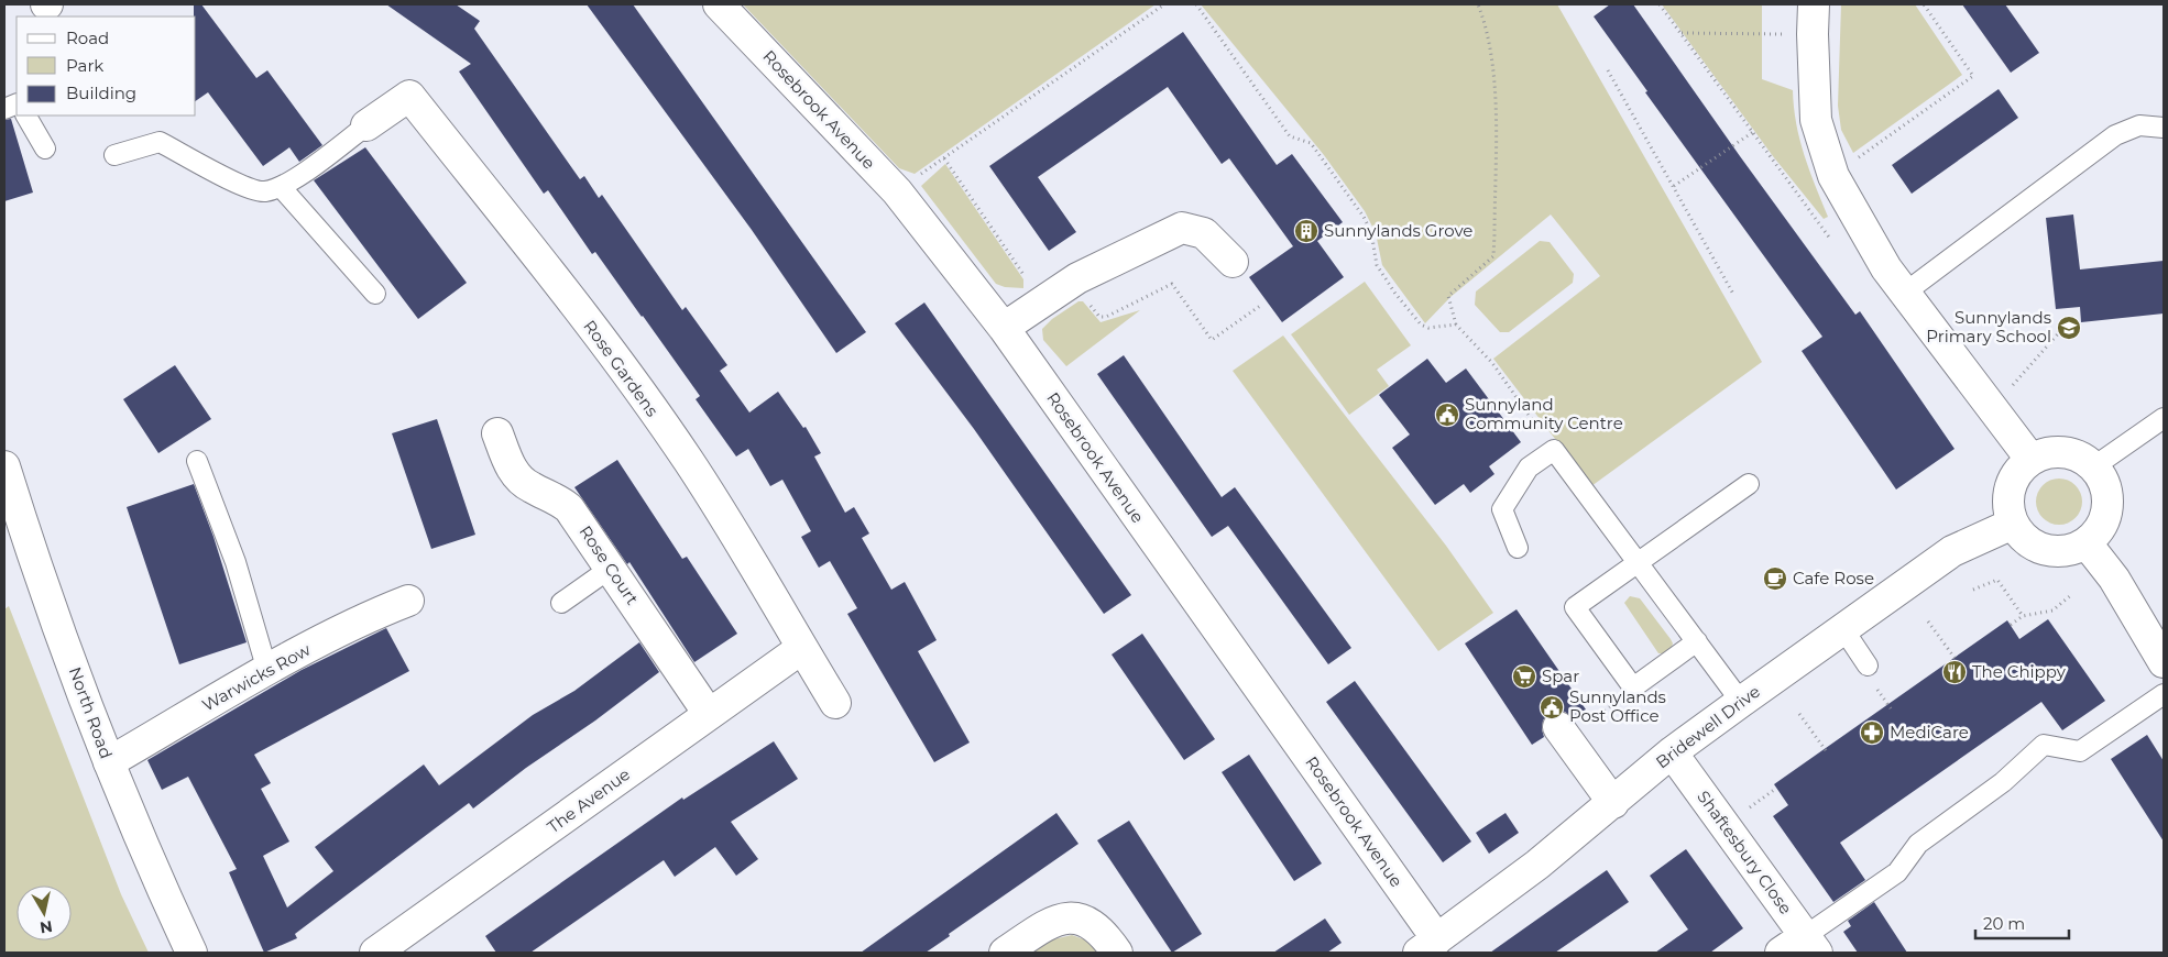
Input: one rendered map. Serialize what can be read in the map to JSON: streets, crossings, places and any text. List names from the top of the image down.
{
  "streets": {
    "street": [
      "Rosebrook Avenue",
      "Rose Gardens",
      "Rose Court",
      "Warwicks Row",
      "North Road",
      "Bridewell Drive",
      "The Avenue",
      "Shaftesbury Close"
    ]
  },
  "crossings": [
    ["Rosebrook Avenue", "Bridewell Drive"],
    ["Rose Gardens", "The Avenue"],
    ["Rose Court", "The Avenue"],
    ["Warwicks Row", "North Road"],
    ["Bridewell Drive", "Shaftesbury Close"]
  ],
  "places": {
    "building": ["Sunnylands Grove"],
    "school or university": ["Sunnylands Primary School"],
    "public building": ["Sunnyland Community Centre", "Sunnylands Post Office"],
    "cafe": ["Cafe Rose"],
    "restaurant": ["The Chippy"],
    "supermarket": ["Spar"],
    "pharmacy": ["MediCare"]
  },
  "legend": ["Road", "Park", "Building"],
  "scale_bar": "20 m",
  "north": "bottom"
}
